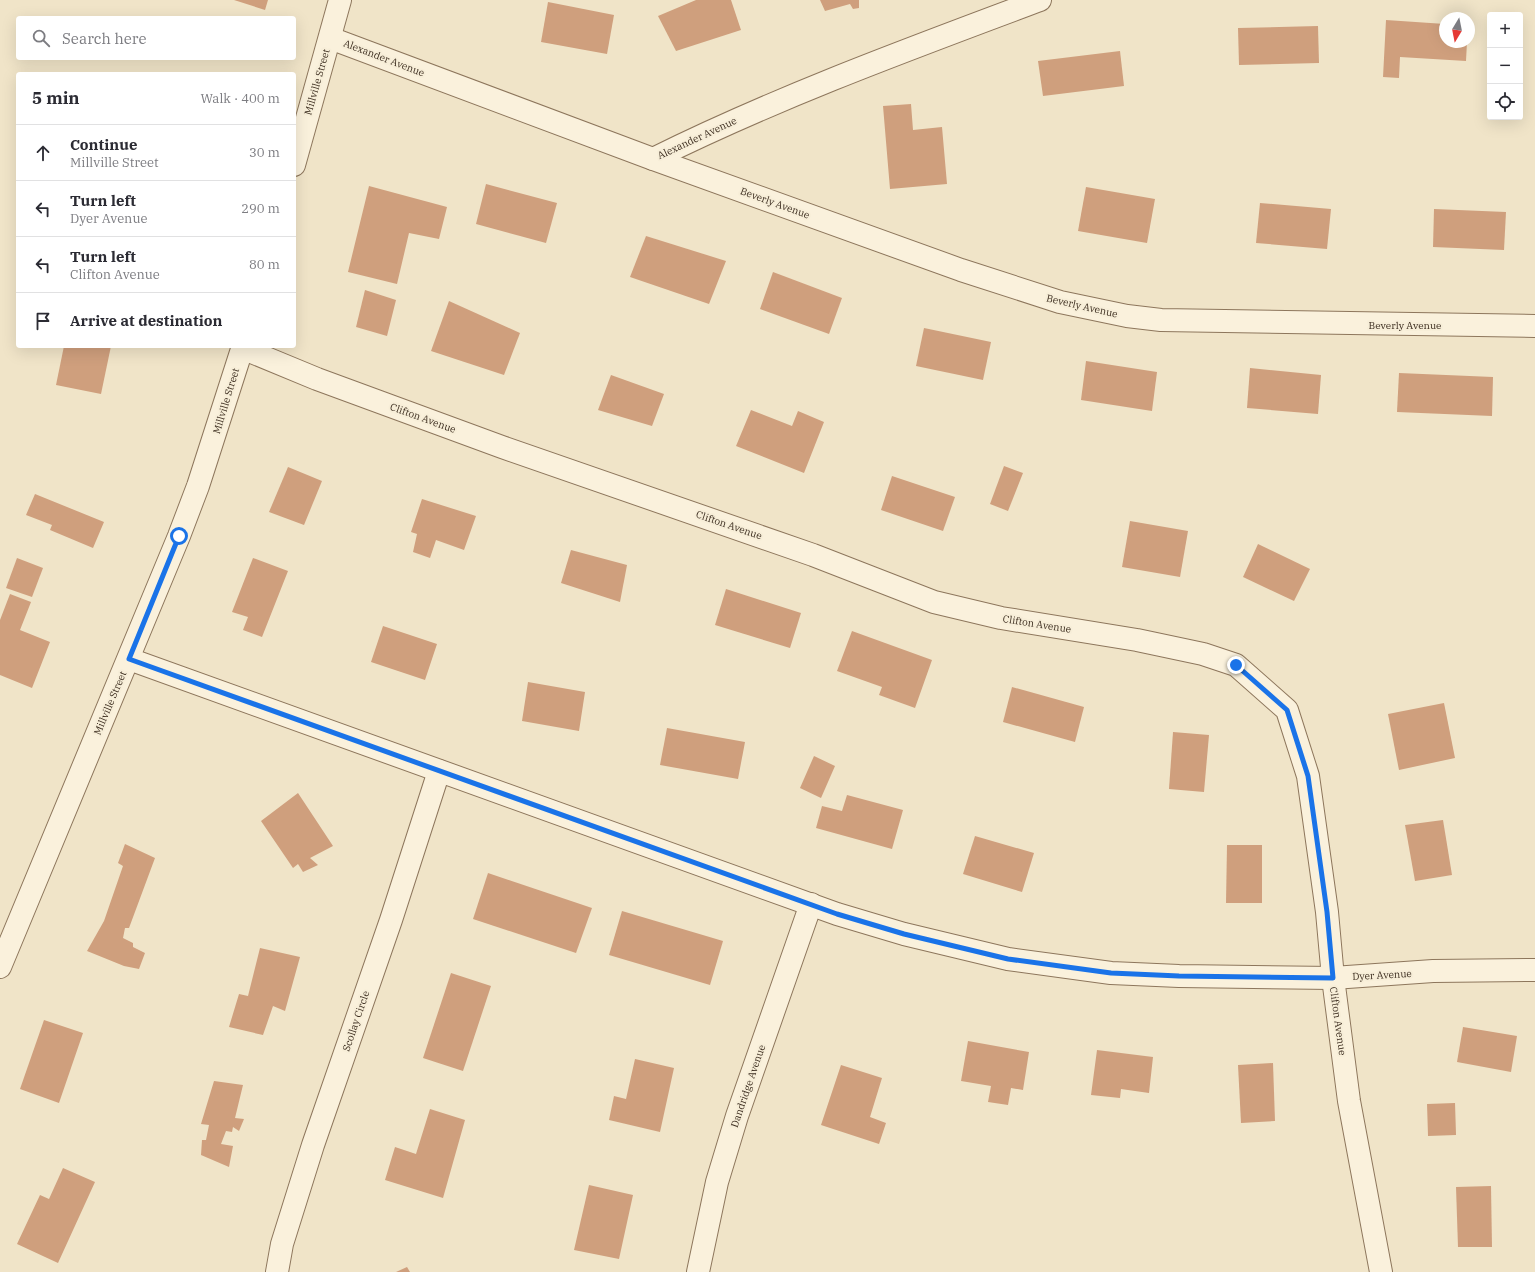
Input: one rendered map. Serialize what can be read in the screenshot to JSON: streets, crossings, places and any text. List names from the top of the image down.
{
  "streets": {
    "street": [
      "Alexander Avenue",
      "Millville Street",
      "Beverly Avenue",
      "Clifton Avenue",
      "Dyer Avenue",
      "Scollay Circle",
      "Dandridge Avenue"
    ]
  },
  "crossings": [
    ["Alexander Avenue", "Millville Street"],
    ["Alexander Avenue", "Beverly Avenue"],
    ["Millville Street", "Dyer Avenue"],
    ["Clifton Avenue", "Dyer Avenue"],
    ["Dyer Avenue", "Scollay Circle"],
    ["Dyer Avenue", "Dandridge Avenue"]
  ],
  "north": "bottom",
  "page": {
    "map_buttons": ["+", "−"],
    "search": "Search here",
    "heading": ["5 min", "Walk · 400 m"],
    "list": [
      ["Continue", "Millville Street", "30 m"],
      ["Turn left", "Dyer Avenue", "290 m"],
      ["Turn left", "Clifton Avenue", "80 m"],
      "Arrive at destination"
    ]
  }
}
